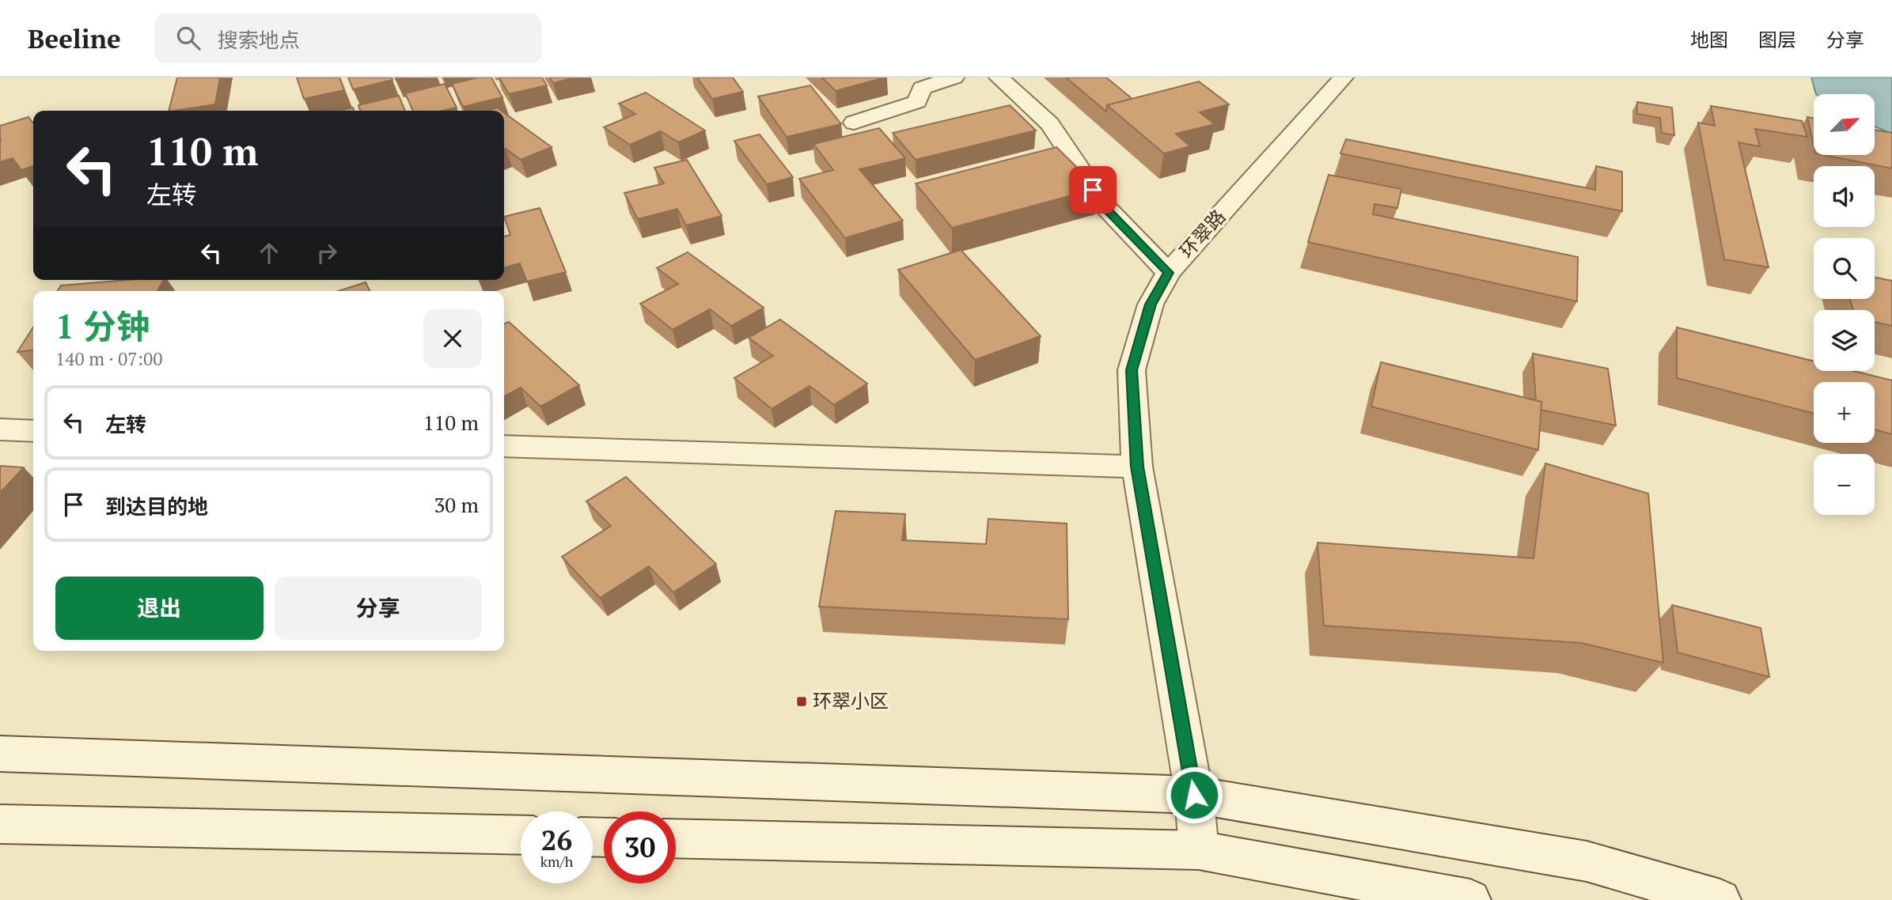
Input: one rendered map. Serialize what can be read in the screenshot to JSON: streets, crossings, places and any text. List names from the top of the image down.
{
  "streets": {
    "street": ["环翠路"]
  },
  "places": {
    "transit": ["环翠小区"]
  },
  "north": "top right",
  "page": {
    "header": "Beeline",
    "search": "搜索地点",
    "nav": ["地图", "图层", "分享"],
    "map_buttons": ["+", "−"],
    "turn": ["110 m", "左转"],
    "heading": ["1 分钟", "140 m · 07:00"],
    "list": [
      {
        "name": "左转",
        "value": "110 m"
      },
      {
        "name": "到达目的地",
        "value": "30 m"
      }
    ],
    "buttons": ["退出", "分享"],
    "speed": "26 km/h",
    "limit": "30"
  }
}
